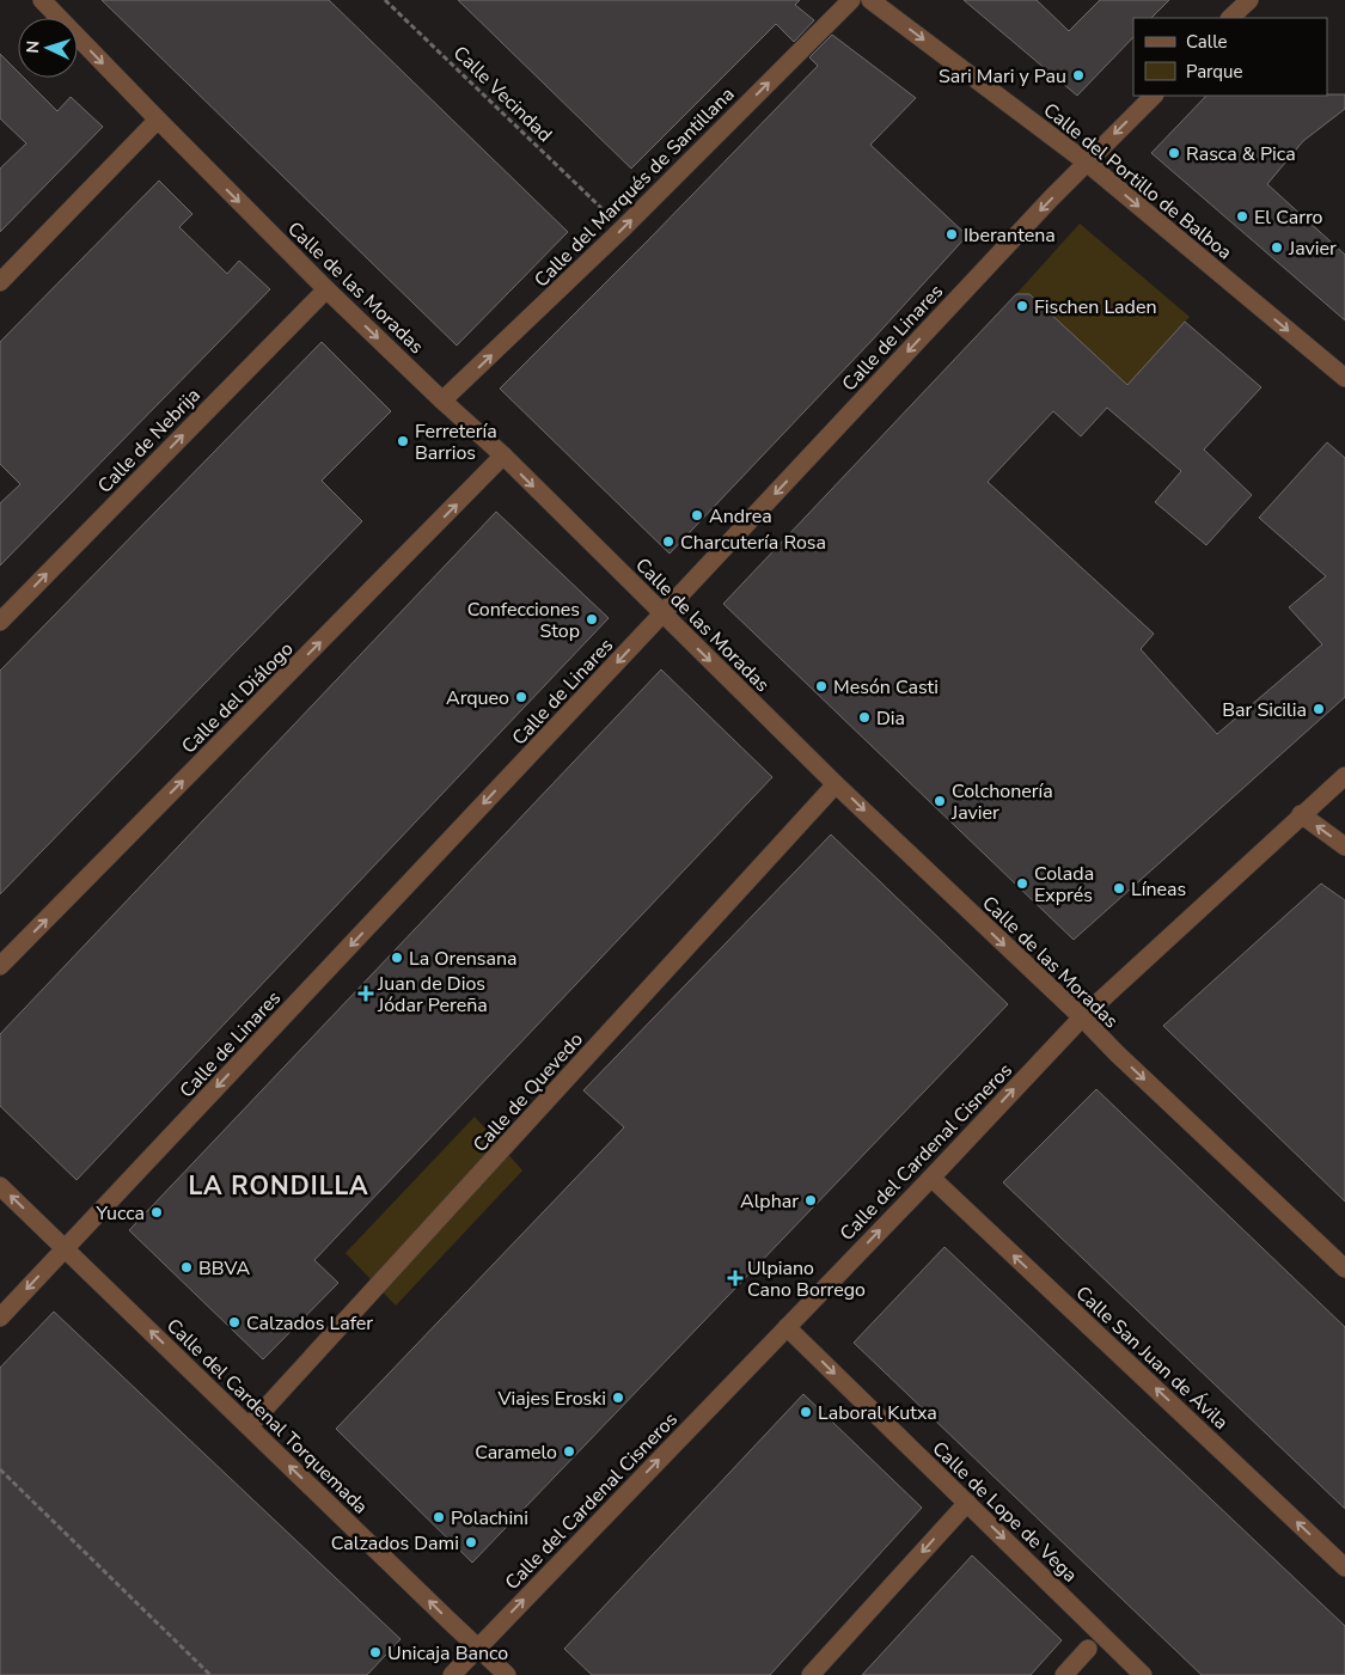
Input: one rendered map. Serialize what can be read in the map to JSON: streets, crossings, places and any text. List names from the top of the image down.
{
  "streets": {
    "street": [
      "Calle del Portillo de Balboa",
      "Calle del Marqués de Santillana",
      "Calle de las Moradas",
      "Calle de Linares",
      "Calle de Nebrija",
      "Calle del Diálogo",
      "Calle de Quevedo",
      "Calle del Cardenal Cisneros",
      "Calle San Juan de Ávila",
      "Calle del Cardenal Torquemada",
      "Calle de Lope de Vega"
    ],
    "path": ["Calle Vecindad"]
  },
  "crossings": [
    ["Calle del Portillo de Balboa", "Calle de Linares"],
    ["Calle del Marqués de Santillana", "Calle de las Moradas"],
    ["Calle de las Moradas", "Calle de Linares"],
    ["Calle de las Moradas", "Calle de Nebrija"],
    ["Calle de las Moradas", "Calle del Diálogo"],
    ["Calle de las Moradas", "Calle de Quevedo"],
    ["Calle de las Moradas", "Calle del Cardenal Cisneros"],
    ["Calle de Linares", "Calle del Cardenal Torquemada"],
    ["Calle de Quevedo", "Calle del Cardenal Torquemada"],
    ["Calle del Cardenal Cisneros", "Calle San Juan de Ávila"],
    ["Calle del Cardenal Cisneros", "Calle del Cardenal Torquemada"],
    ["Calle del Cardenal Cisneros", "Calle de Lope de Vega"]
  ],
  "one_way": [
    "Calle del Portillo de Balboa",
    "Calle del Marqués de Santillana",
    "Calle de las Moradas",
    "Calle de Linares",
    "Calle de Nebrija",
    "Calle del Diálogo",
    "Calle del Cardenal Cisneros",
    "Calle San Juan de Ávila",
    "Calle del Cardenal Torquemada",
    "Calle de Lope de Vega"
  ],
  "districts": ["LA RONDILLA"],
  "places": {
    "other": [
      "Sari Mari y Pau",
      "Rasca & Pica",
      "El Carro",
      "Iberantena",
      "Javier",
      "Fischen Laden",
      "Ferretería Barrios",
      "Andrea",
      "Charcutería Rosa",
      "Confecciones Stop",
      "Mesón Casti",
      "Arqueo",
      "Bar Sicilia",
      "Dia",
      "Colchonería Javier",
      "Colada Exprés",
      "Líneas",
      "La Orensana",
      "Alphar",
      "Yucca",
      "BBVA",
      "Calzados Lafer",
      "Viajes Eroski",
      "Laboral Kutxa",
      "Caramelo",
      "Polachini",
      "Calzados Dami",
      "Unicaja Banco"
    ],
    "health": ["Juan de Dios Jódar Pereña", "Ulpiano Cano Borrego"]
  },
  "legend": ["Calle", "Parque"],
  "north": "left"
}
